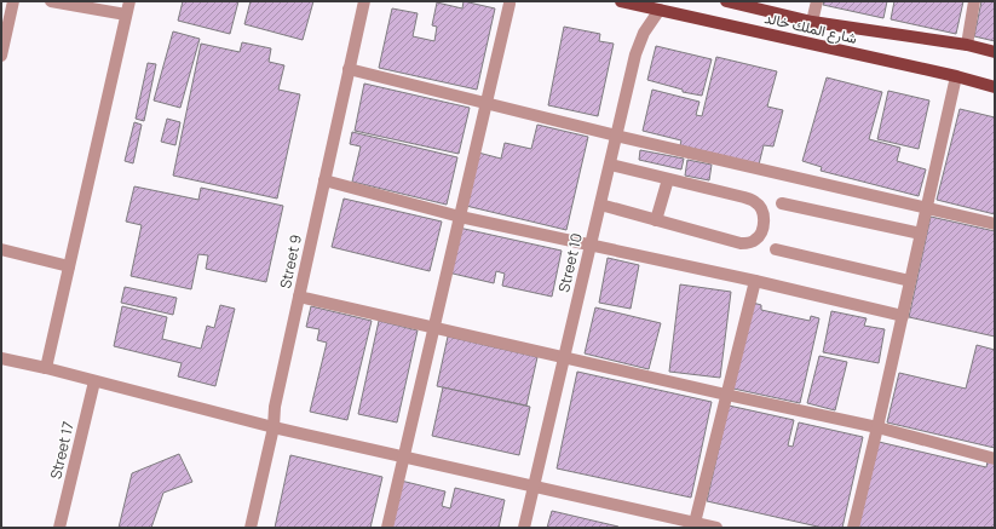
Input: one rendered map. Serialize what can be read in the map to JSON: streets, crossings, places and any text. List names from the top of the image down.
{
  "streets": {
    "main road": ["شارع الملك خالد"],
    "street": ["Street 9", "Street 10", "Street 17"]
  },
  "crossings": [
    ["شارع الملك خالد", "Street 10"]
  ]
}
